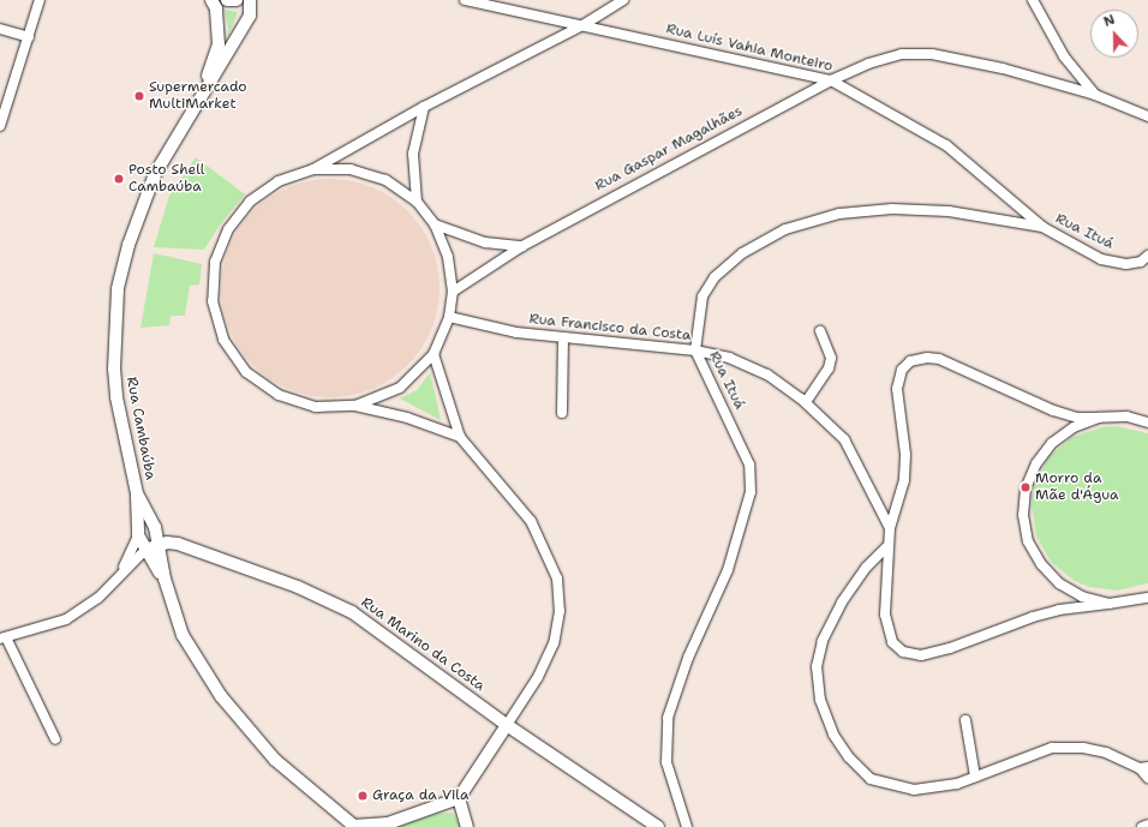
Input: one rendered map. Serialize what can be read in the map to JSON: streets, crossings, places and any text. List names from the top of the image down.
{
  "streets": {
    "street": [
      "Rua Luís Vahia Monteiro",
      "Rua Gaspar Magalhães",
      "Rua Ituá",
      "Rua Francisco da Costa",
      "Rua Cambaúba",
      "Rua Marino da Costa"
    ]
  },
  "crossings": [
    ["Rua Luís Vahia Monteiro", "Rua Gaspar Magalhães"],
    ["Rua Luís Vahia Monteiro", "Rua Ituá"],
    ["Rua Ituá", "Rua Francisco da Costa"],
    ["Rua Cambaúba", "Rua Marino da Costa"]
  ],
  "places": [
    "Supermercado MultiMarket",
    "Posto Shell Cambaúba",
    "Morro da Mãe d'Água",
    "Graça da Vila"
  ],
  "north": "top"
}
